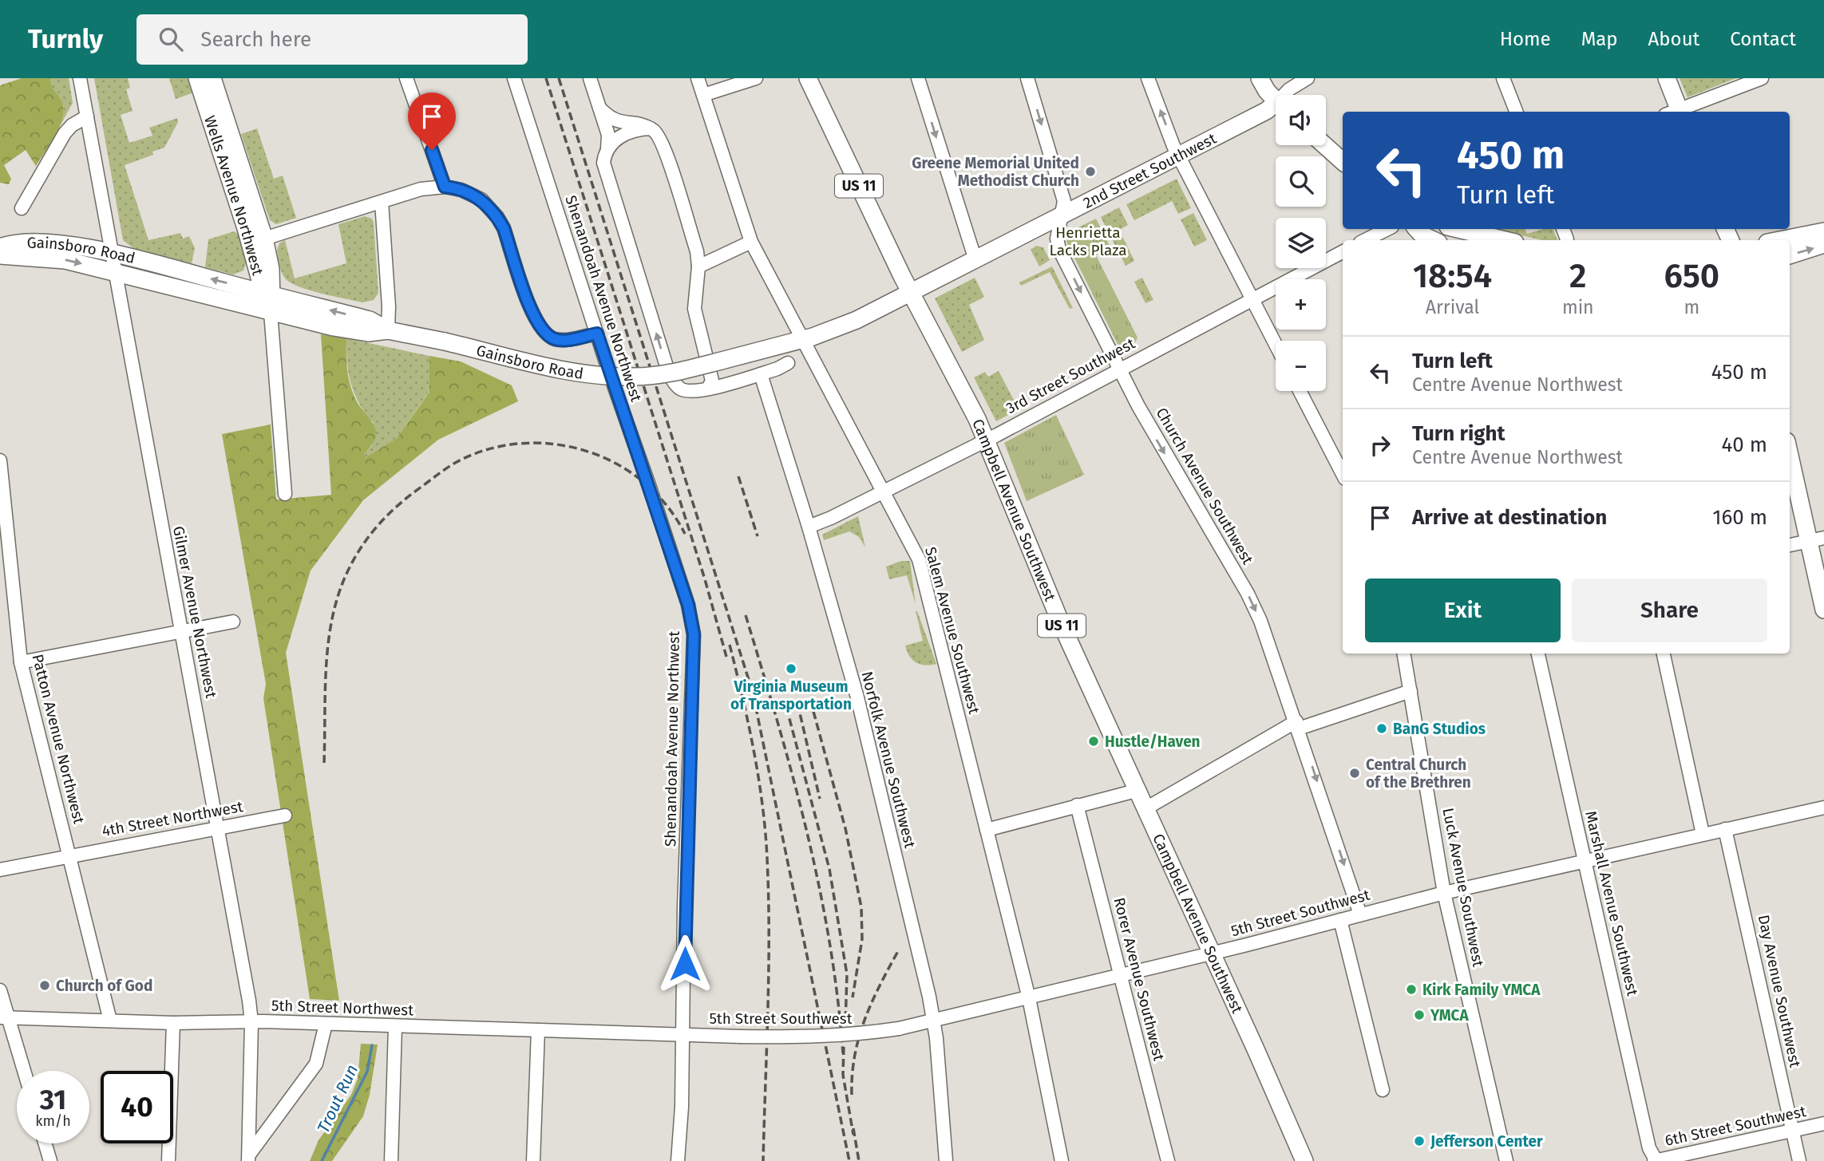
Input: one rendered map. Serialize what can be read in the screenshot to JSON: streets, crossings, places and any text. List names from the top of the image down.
{
  "streets": {
    "main road": [
      "2nd Street Southwest",
      "US 11",
      "Wells Avenue Northwest",
      "Gainsboro Road",
      "Campbell Avenue Southwest"
    ],
    "street": [
      "Shenandoah Avenue Northwest",
      "3rd Street Southwest",
      "Church Avenue Southwest",
      "Gilmer Avenue Northwest",
      "Salem Avenue Southwest",
      "Patton Avenue Northwest",
      "Norfolk Avenue Southwest",
      "4th Street Northwest",
      "Luck Avenue Southwest",
      "Marshall Avenue Southwest",
      "5th Street Southwest",
      "Rorer Avenue Southwest",
      "Day Avenue Southwest",
      "5th Street Northwest",
      "6th Street Southwest"
    ]
  },
  "crossings": [
    ["2nd Street Southwest", "Gainsboro Road"],
    ["2nd Street Southwest", "Church Avenue Southwest"],
    ["2nd Street Southwest", "Campbell Avenue Southwest"],
    ["2nd Street Southwest", "Salem Avenue Southwest"],
    ["Wells Avenue Northwest", "Gainsboro Road"],
    ["Gainsboro Road", "Gilmer Avenue Northwest"],
    ["Gainsboro Road", "Salem Avenue Southwest"],
    ["Shenandoah Avenue Northwest", "5th Street Southwest"],
    ["Shenandoah Avenue Northwest", "5th Street Northwest"],
    ["3rd Street Southwest", "Church Avenue Southwest"],
    ["3rd Street Southwest", "Campbell Avenue Southwest"],
    ["3rd Street Southwest", "Salem Avenue Southwest"],
    ["3rd Street Southwest", "Norfolk Avenue Southwest"],
    ["Church Avenue Southwest", "5th Street Southwest"],
    ["Campbell Avenue Southwest", "5th Street Southwest"],
    ["Gilmer Avenue Northwest", "4th Street Northwest"],
    ["Gilmer Avenue Northwest", "5th Street Northwest"],
    ["Salem Avenue Southwest", "5th Street Southwest"],
    ["Patton Avenue Northwest", "4th Street Northwest"],
    ["Patton Avenue Northwest", "5th Street Northwest"],
    ["Norfolk Avenue Southwest", "5th Street Southwest"],
    ["Luck Avenue Southwest", "5th Street Southwest"],
    ["Marshall Avenue Southwest", "5th Street Southwest"],
    ["Marshall Avenue Southwest", "6th Street Southwest"],
    ["5th Street Southwest", "Rorer Avenue Southwest"],
    ["5th Street Southwest", "Day Avenue Southwest"],
    ["5th Street Southwest", "5th Street Northwest"],
    ["Day Avenue Southwest", "6th Street Southwest"]
  ],
  "one_way": ["Church Avenue Southwest"],
  "water": ["Trout Run"],
  "parks": ["Henrietta Lacks Plaza"],
  "places": [
    "Greene Memorial United Methodist Church",
    "Virginia Museum of Transportation",
    "BanG Studios",
    "Hustle/Haven",
    "Central Church of the Brethren",
    "Church of God",
    "Kirk Family YMCA",
    "YMCA",
    "Jefferson Center"
  ],
  "page": {
    "header": "Turnly",
    "search": "Search here",
    "nav": [
      "Home",
      "Map",
      "About",
      "Contact"
    ],
    "map_buttons": ["+", "−"],
    "turn": ["450 m", "Turn left"],
    "eta": [
      "18:54",
      "Arrival",
      "2",
      "min",
      "650",
      "m"
    ],
    "list": [
      {
        "name": "Turn left",
        "note": "Centre Avenue Northwest",
        "value": "450 m"
      },
      {
        "name": "Turn right",
        "note": "Centre Avenue Northwest",
        "value": "40 m"
      },
      {
        "name": "Arrive at destination",
        "value": "160 m"
      }
    ],
    "buttons": ["Exit", "Share"],
    "speed": "31 km/h",
    "limit": "40"
  }
}
